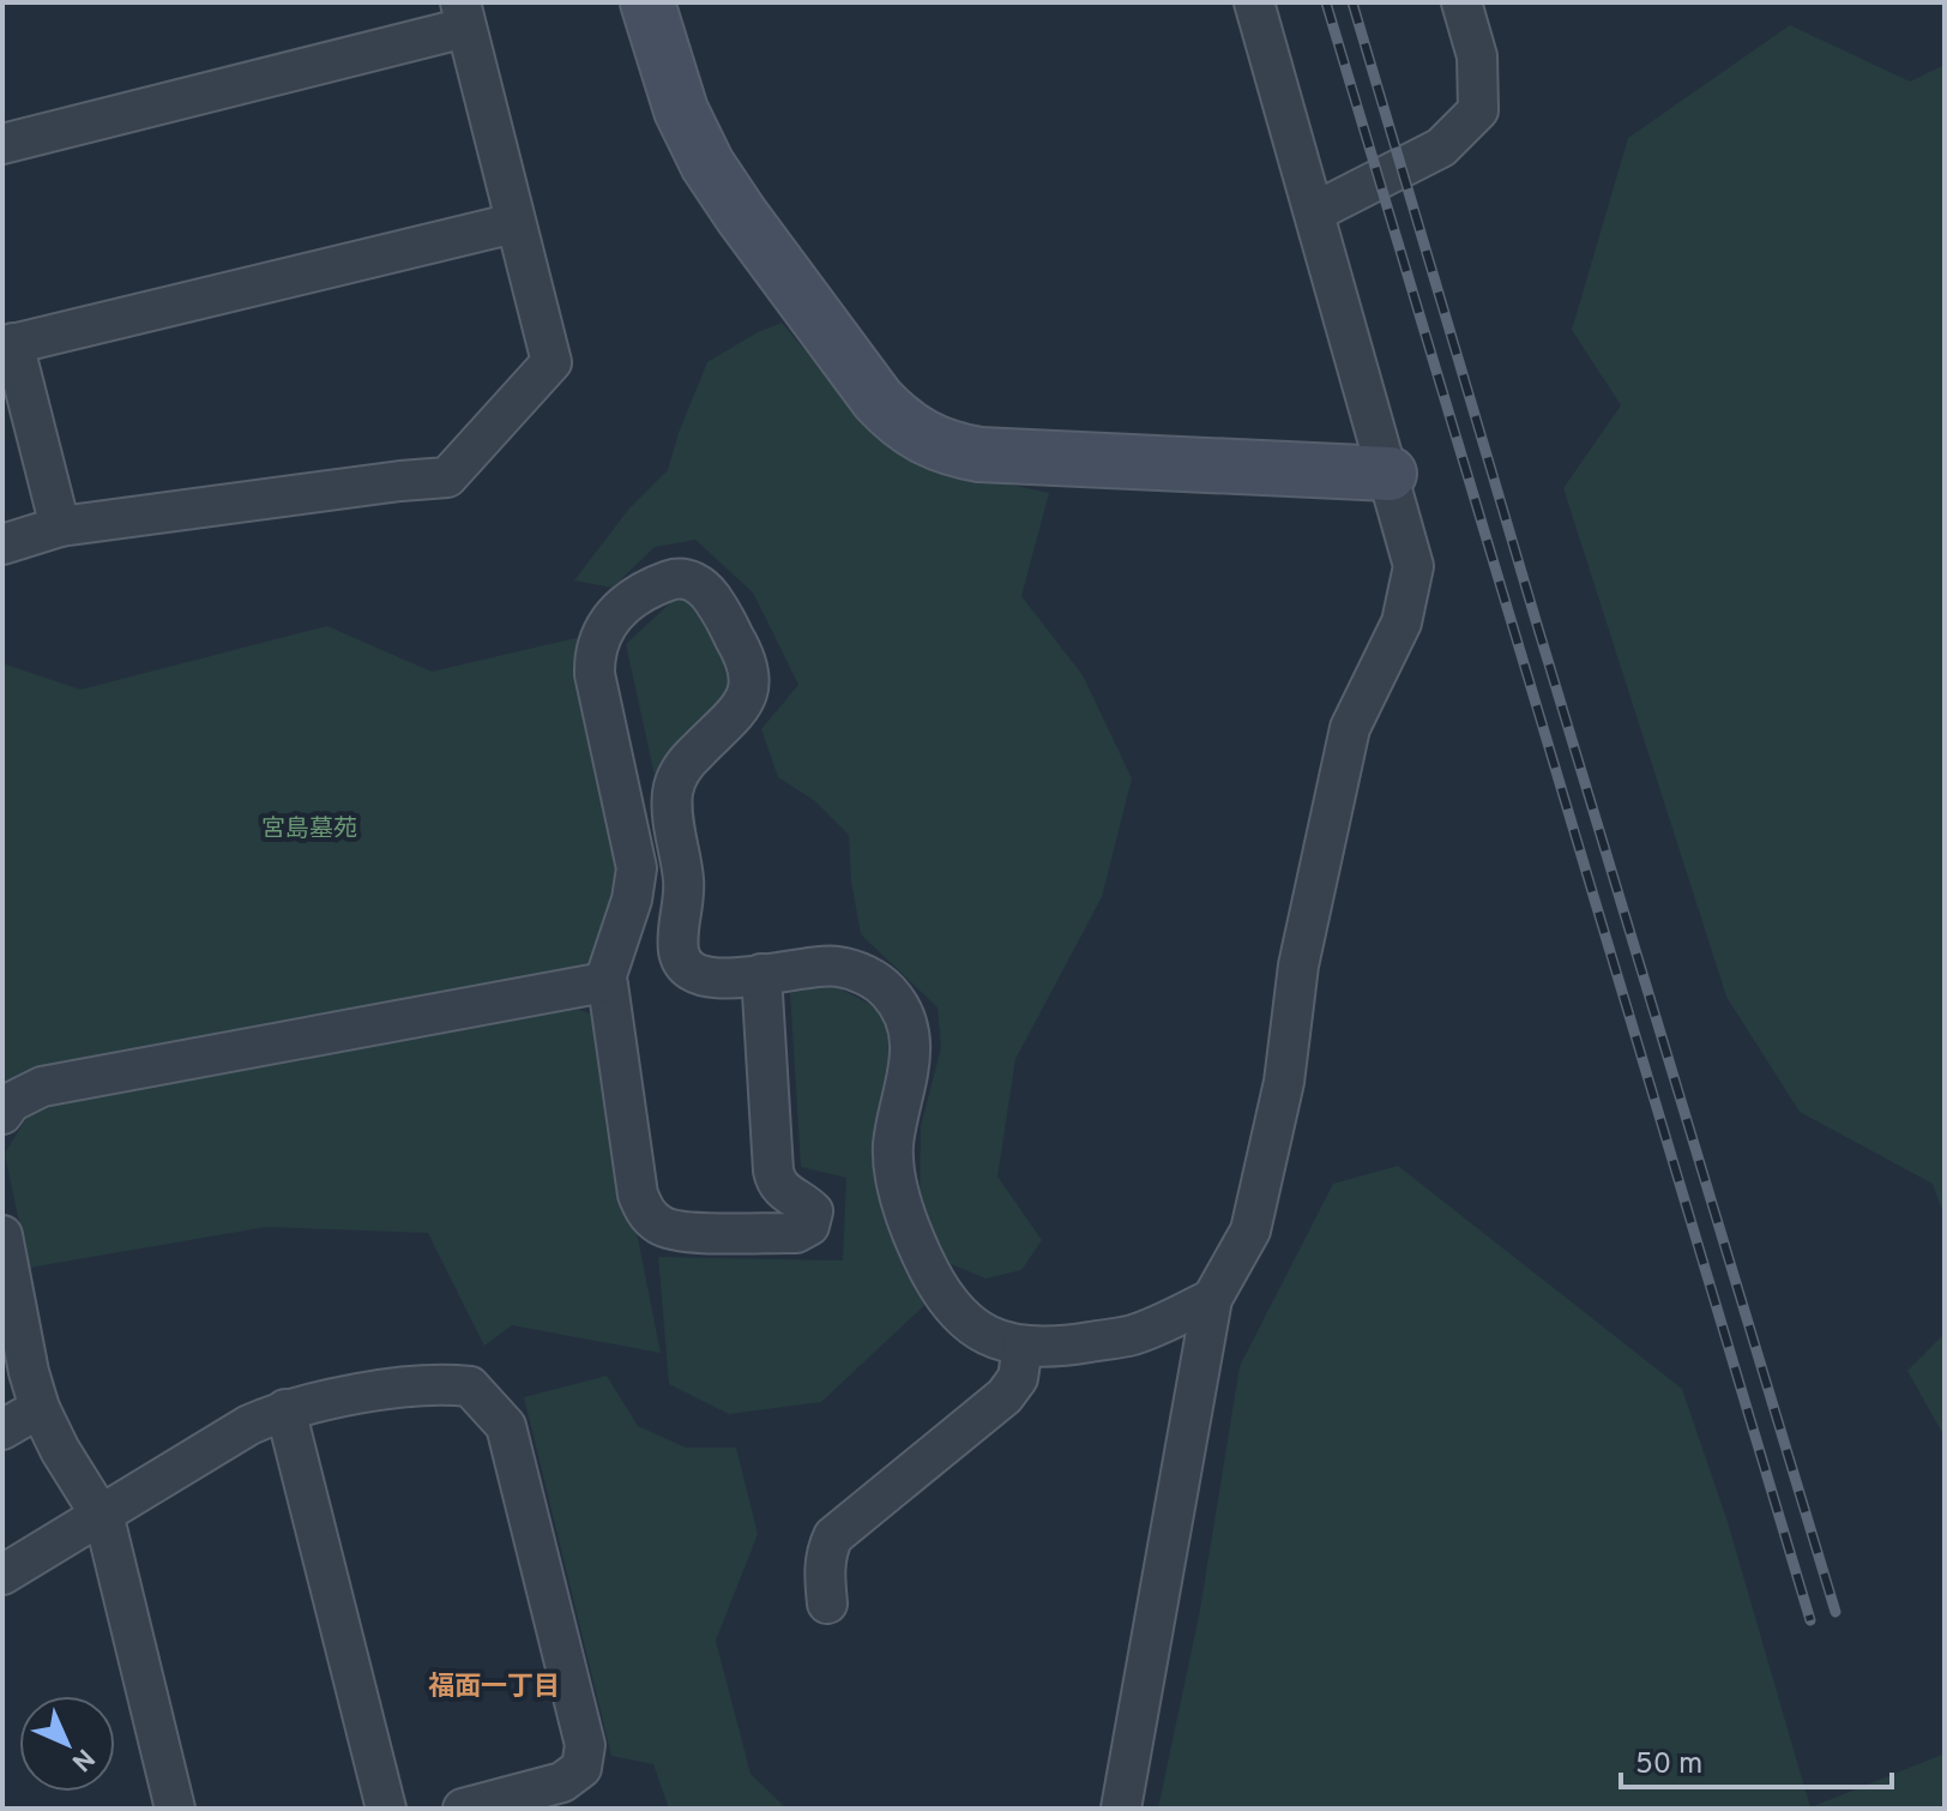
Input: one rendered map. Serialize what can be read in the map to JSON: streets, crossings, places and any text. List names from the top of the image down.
{
  "districts": ["福面一丁目"],
  "parks": ["宮島墓苑"],
  "scale_bar": "50 m",
  "north": "bottom right"
}
